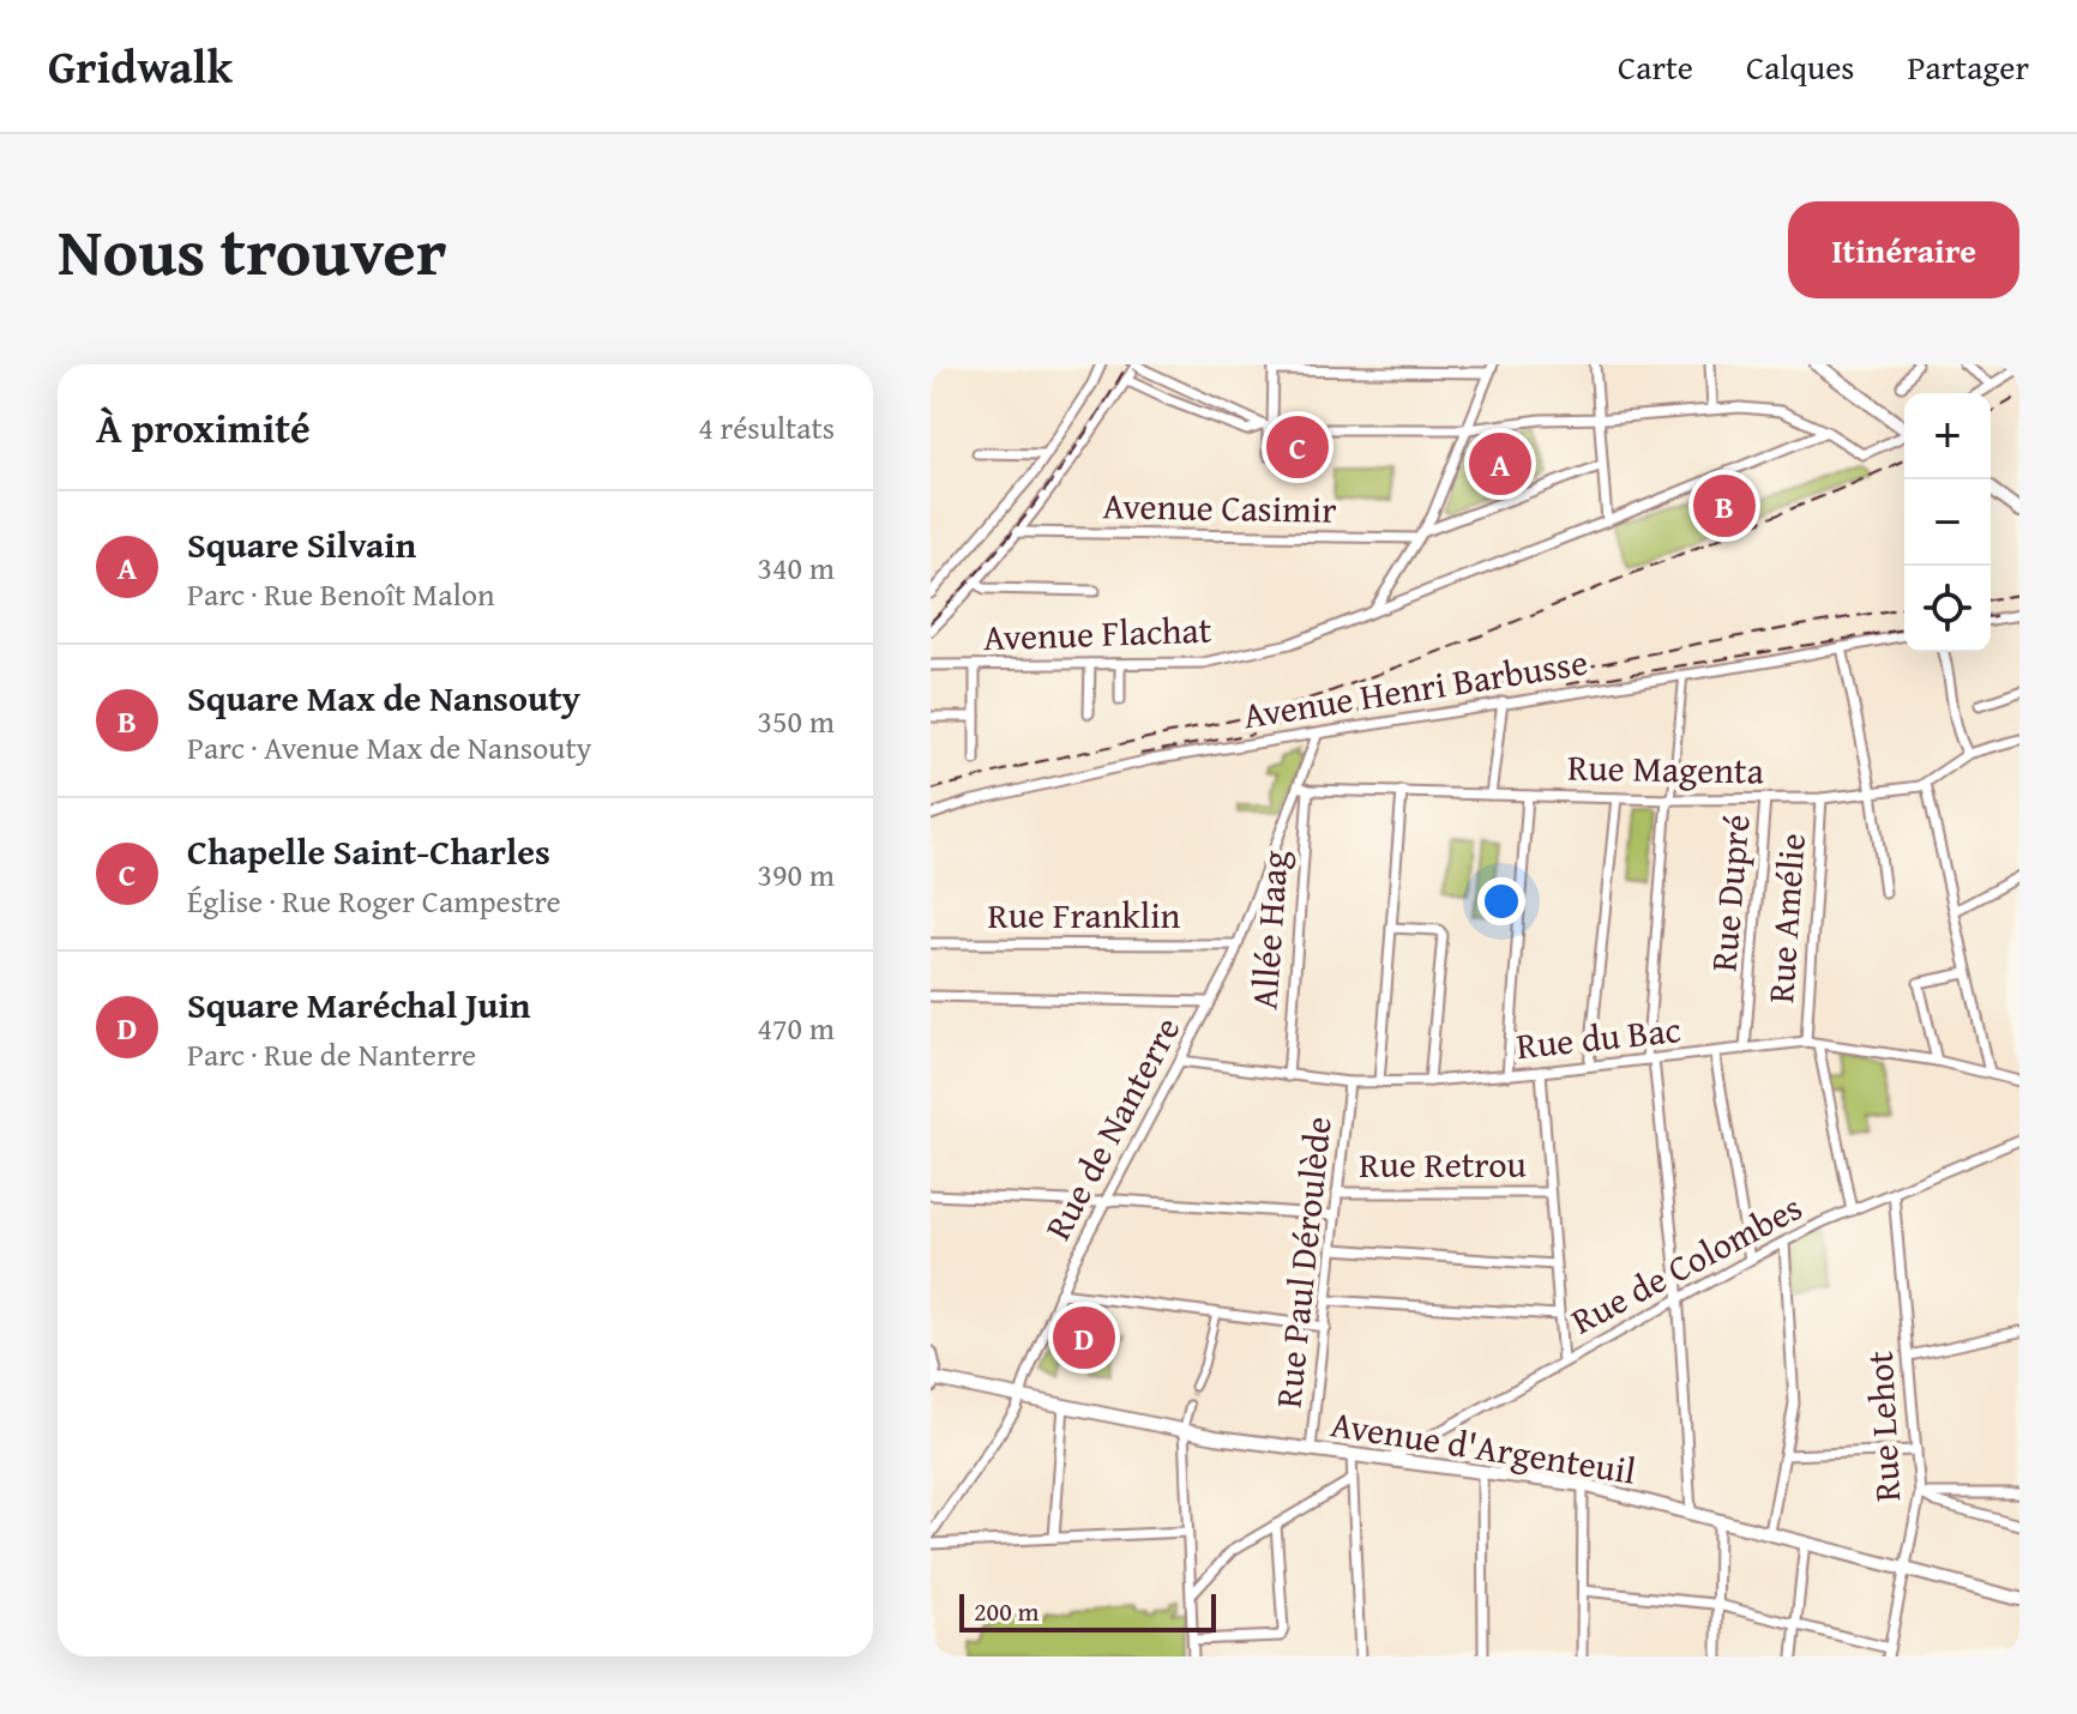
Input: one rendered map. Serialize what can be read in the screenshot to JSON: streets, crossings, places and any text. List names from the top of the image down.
{
  "streets": {
    "main road": ["Avenue d'Argenteuil"],
    "street": [
      "Avenue Casimir",
      "Avenue Flachat",
      "Avenue Henri Barbusse",
      "Rue Magenta",
      "Rue Dupré",
      "Rue Franklin",
      "Rue Amélie",
      "Allée Haag",
      "Rue du Bac",
      "Rue de Nanterre",
      "Rue Retrou",
      "Rue Paul Déroulède",
      "Rue de Colombes",
      "Rue Lehot"
    ]
  },
  "crossings": [
    ["Avenue Henri Barbusse", "Rue de Nanterre"],
    ["Rue Magenta", "Rue Dupré"],
    ["Rue Magenta", "Rue Amélie"],
    ["Rue Magenta", "Allée Haag"],
    ["Rue Magenta", "Rue de Nanterre"],
    ["Rue Dupré", "Rue du Bac"],
    ["Rue Franklin", "Rue de Nanterre"],
    ["Rue Amélie", "Rue du Bac"],
    ["Allée Haag", "Rue du Bac"],
    ["Allée Haag", "Rue de Nanterre"],
    ["Rue du Bac", "Rue de Nanterre"],
    ["Rue du Bac", "Rue Paul Déroulède"],
    ["Rue de Nanterre", "Avenue d'Argenteuil"],
    ["Rue Retrou", "Rue Paul Déroulède"],
    ["Rue Paul Déroulède", "Avenue d'Argenteuil"],
    ["Rue de Colombes", "Rue Lehot"],
    ["Rue de Colombes", "Avenue d'Argenteuil"],
    ["Rue Lehot", "Avenue d'Argenteuil"]
  ],
  "scale_bar": "200 m",
  "page": {
    "header": "Gridwalk",
    "nav": ["Carte", "Calques", "Partager"],
    "title": "Nous trouver",
    "buttons": "Itinéraire",
    "heading": ["À proximité", "4 résultats"],
    "map_buttons": ["+", "−"],
    "pins": [
      "C",
      "A",
      "B",
      "D"
    ],
    "list": [
      {
        "mark": "A",
        "name": "Square Silvain",
        "note": "Parc · Rue Benoît Malon",
        "value": "340 m"
      },
      {
        "mark": "B",
        "name": "Square Max de Nansouty",
        "note": "Parc · Avenue Max de Nansouty",
        "value": "350 m"
      },
      {
        "mark": "C",
        "name": "Chapelle Saint-Charles",
        "note": "Église · Rue Roger Campestre",
        "value": "390 m"
      },
      {
        "mark": "D",
        "name": "Square Maréchal Juin",
        "note": "Parc · Rue de Nanterre",
        "value": "470 m"
      }
    ],
    "scale": "200 m"
  }
}
